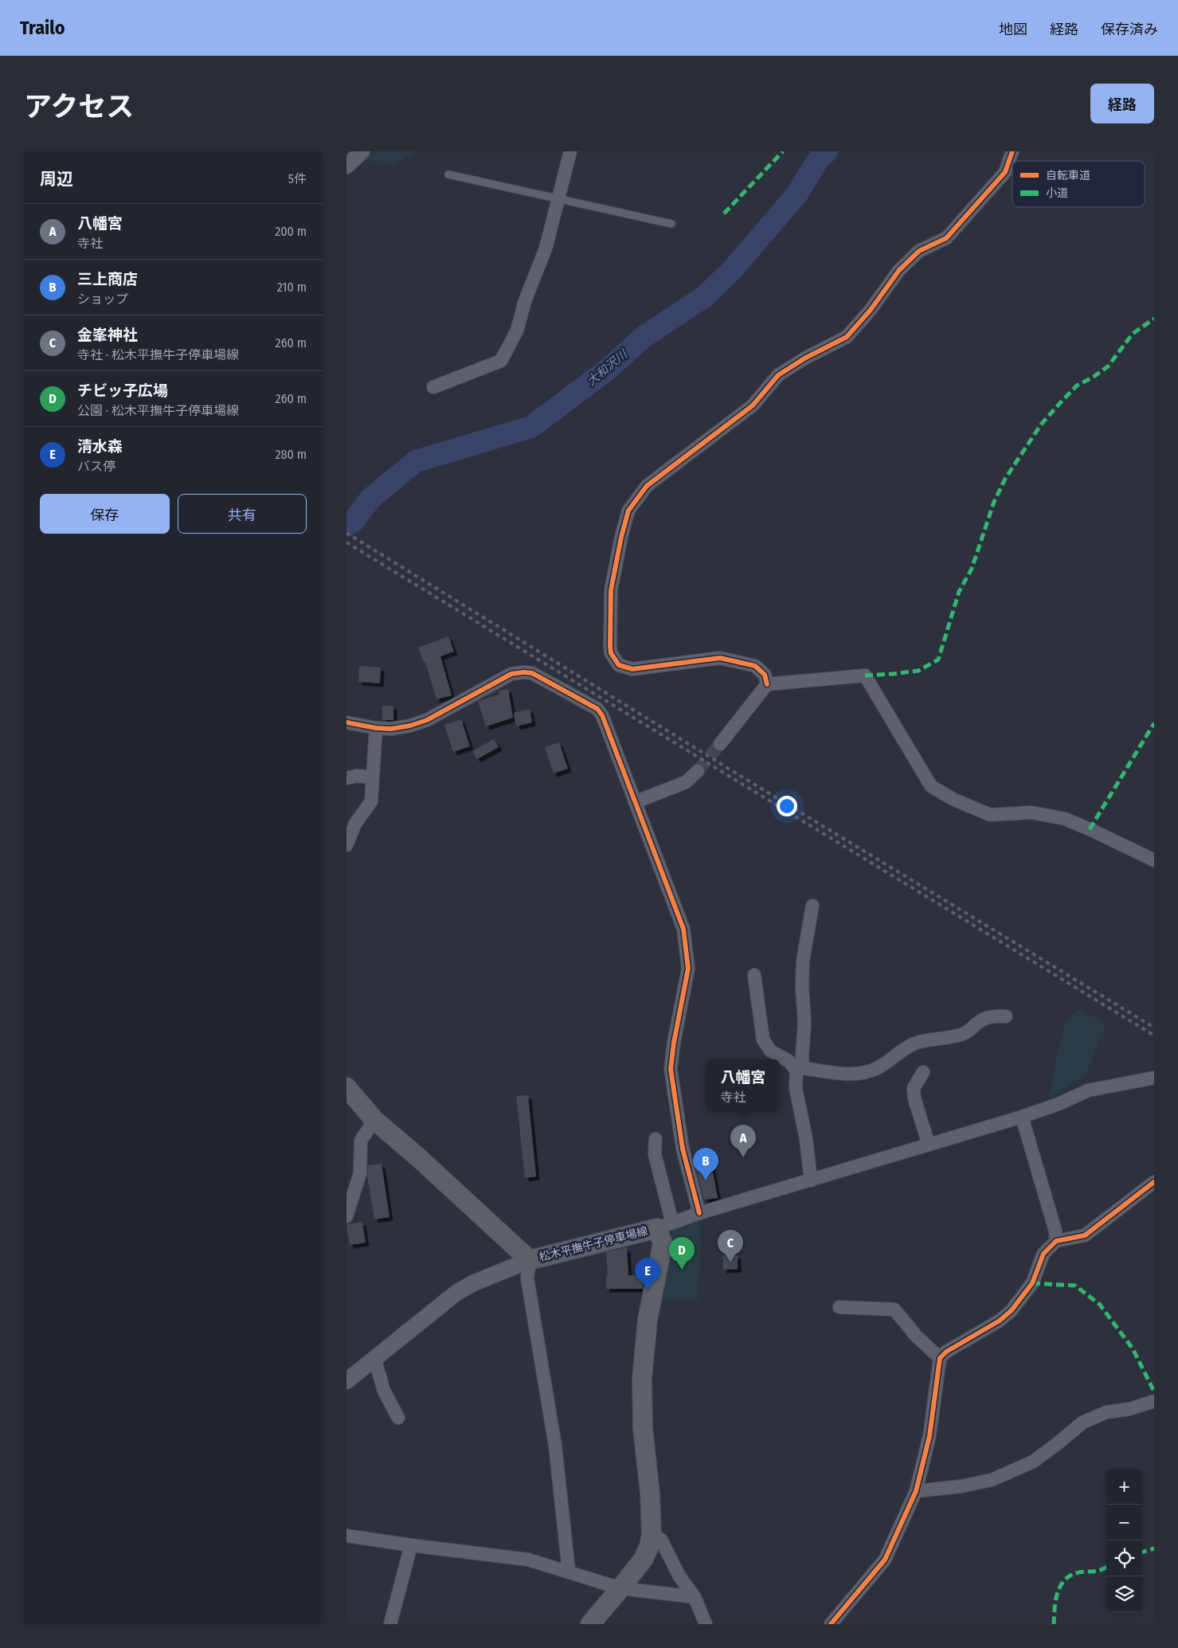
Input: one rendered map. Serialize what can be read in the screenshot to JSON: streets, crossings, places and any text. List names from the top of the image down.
{
  "streets": {
    "main road": ["松木平撫牛子停車場線"]
  },
  "water": ["大和沢川"],
  "legend": ["自転車道", "小道"],
  "page": {
    "header": "Trailo",
    "nav": ["地図", "経路", "保存済み"],
    "title": "アクセス",
    "buttons": [
      "経路",
      ["保存", "共有"]
    ],
    "heading": ["周辺", "5件"],
    "list": [
      {
        "mark": "A",
        "name": "八幡宮",
        "note": "寺社",
        "value": "200 m"
      },
      {
        "mark": "B",
        "name": "三上商店",
        "note": "ショップ",
        "value": "210 m"
      },
      {
        "mark": "C",
        "name": "金峯神社",
        "note": "寺社 · 松木平撫牛子停車場線",
        "value": "260 m"
      },
      {
        "mark": "D",
        "name": "チビッ子広場",
        "note": "公園 · 松木平撫牛子停車場線",
        "value": "260 m"
      },
      {
        "mark": "E",
        "name": "清水森",
        "note": "バス停",
        "value": "280 m"
      }
    ],
    "popup": ["八幡宮", "寺社"],
    "pins": [
      "A",
      "B",
      "C",
      "D",
      "E"
    ],
    "map_buttons": ["+", "−"]
  }
}
